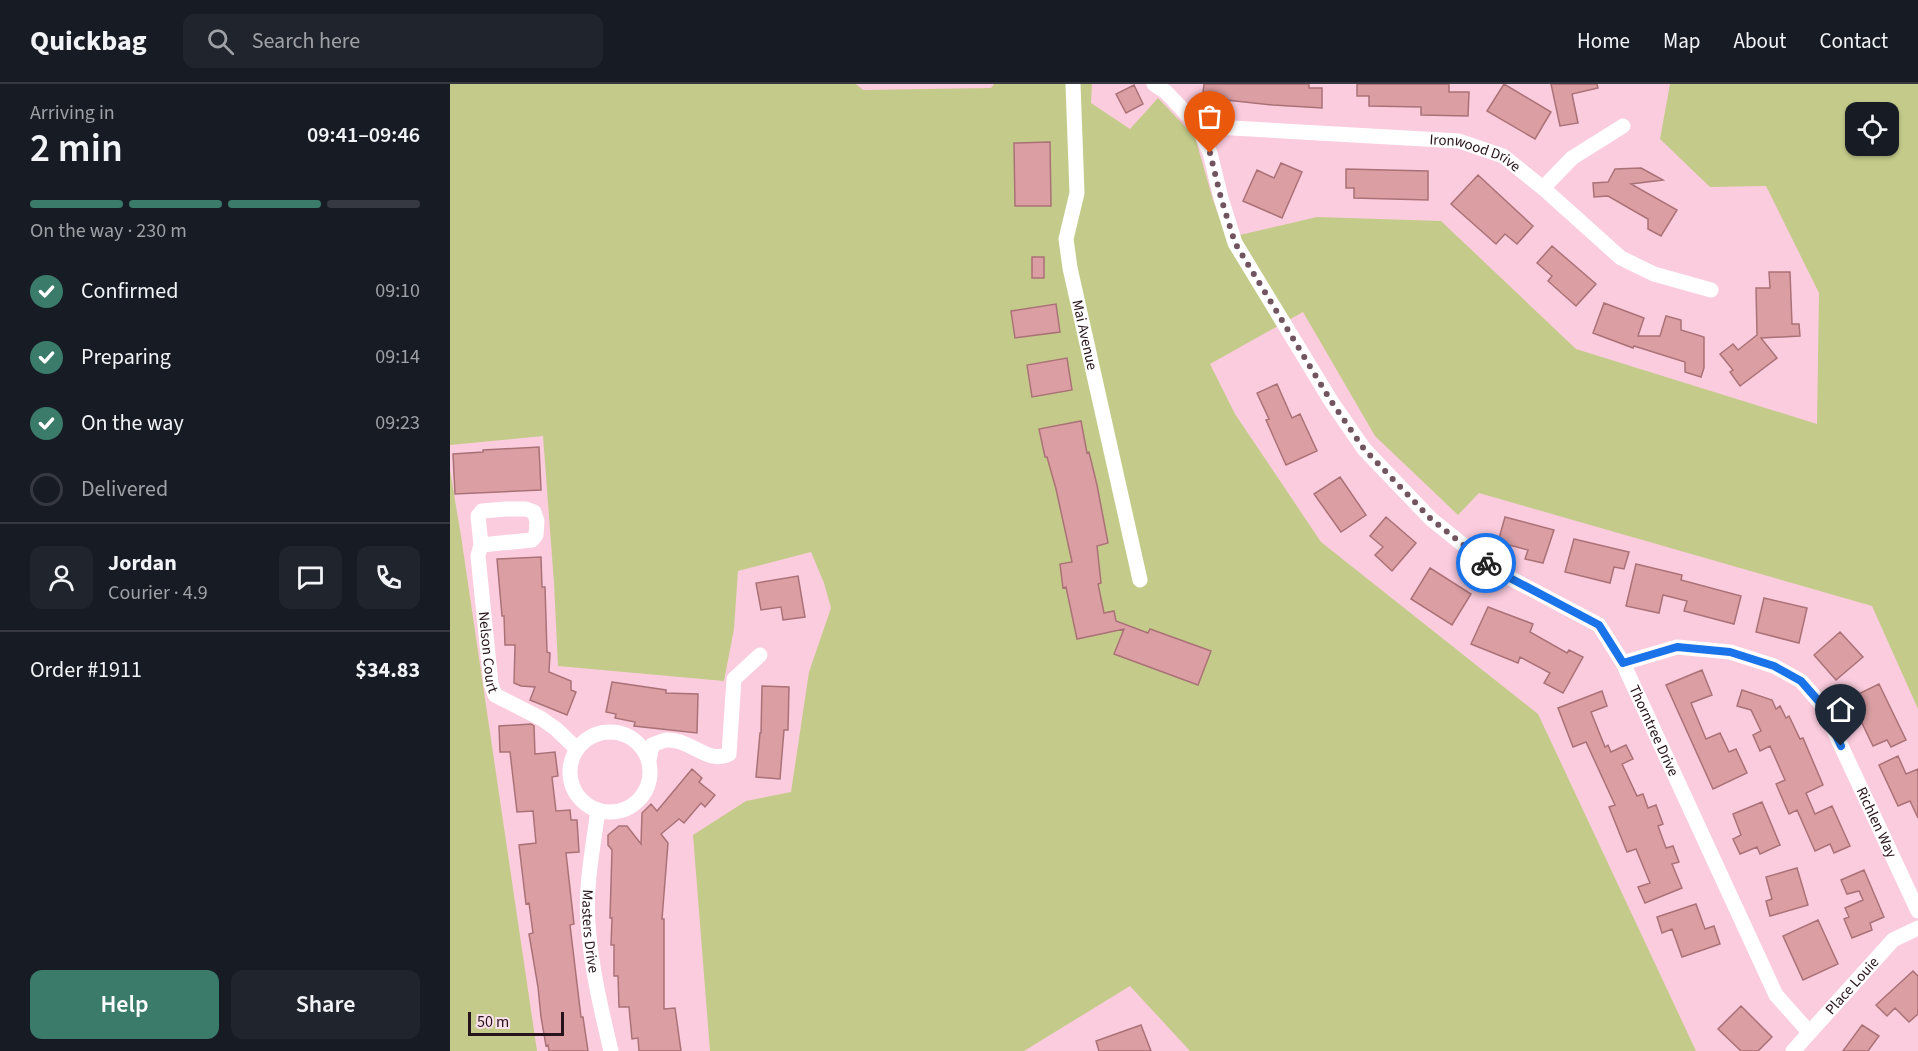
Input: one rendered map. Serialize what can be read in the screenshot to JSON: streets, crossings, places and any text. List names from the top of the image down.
{
  "streets": {
    "street": [
      "Ironwood Drive",
      "Mai Avenue",
      "Nelson Court",
      "Thorntree Drive",
      "Richlen Way",
      "Masters Drive",
      "Place Louie"
    ]
  },
  "crossings": [
    ["Ironwood Drive", "Thorntree Drive"],
    ["Nelson Court", "Masters Drive"],
    ["Thorntree Drive", "Richlen Way"],
    ["Thorntree Drive", "Place Louie"]
  ],
  "scale_bar": "50 m",
  "page": {
    "header": "Quickbag",
    "search": "Search here",
    "nav": [
      "Home",
      "Map",
      "About",
      "Contact"
    ],
    "heading": ["2 min", "Arriving in", "09:41–09:46"],
    "panel": [
      "Jordan",
      "Courier · 4.9",
      "Order #1911",
      "$34.83"
    ],
    "bar": "On the way · 230 m",
    "list": [
      ["Confirmed", "09:10"],
      ["Preparing", "09:14"],
      ["On the way", "09:23"],
      "Delivered"
    ],
    "buttons": ["Help", "Share"],
    "scale": "50 m"
  }
}
